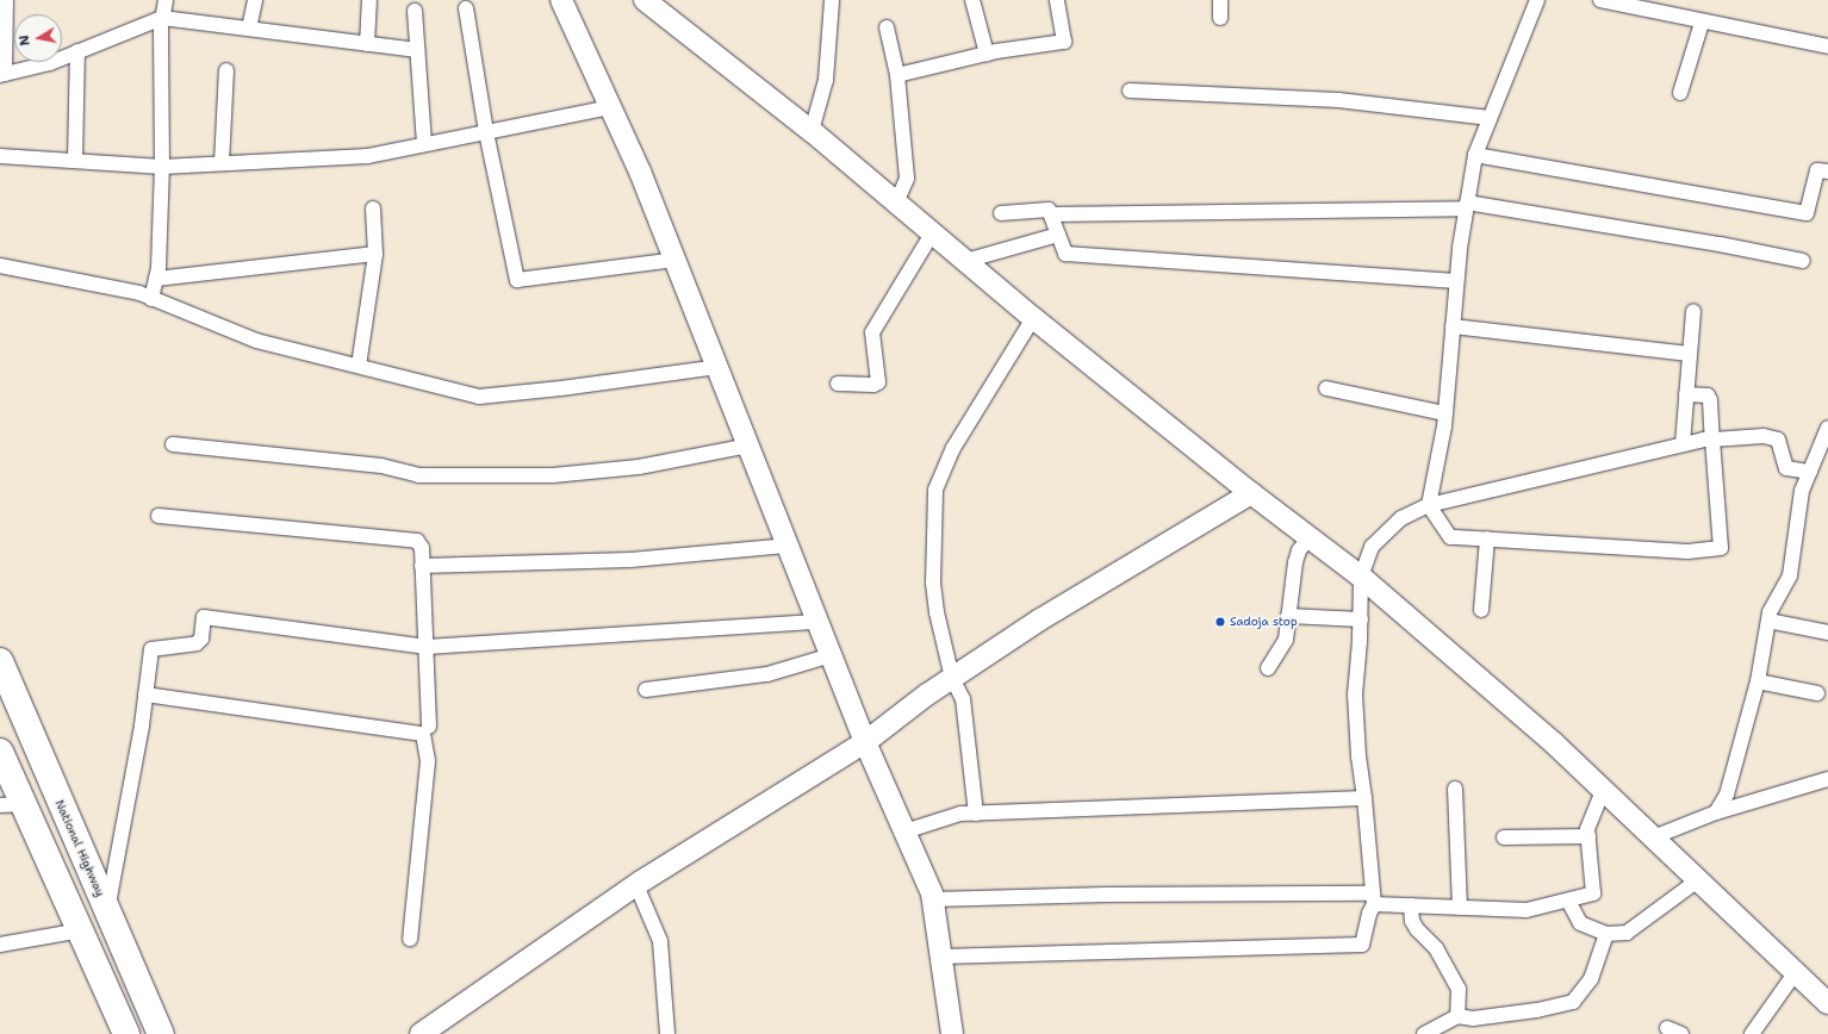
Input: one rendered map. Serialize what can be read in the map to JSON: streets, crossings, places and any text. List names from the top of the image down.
{
  "streets": {
    "highway": ["National Highway"]
  },
  "places": ["Sadoja stop"],
  "north": "left"
}
